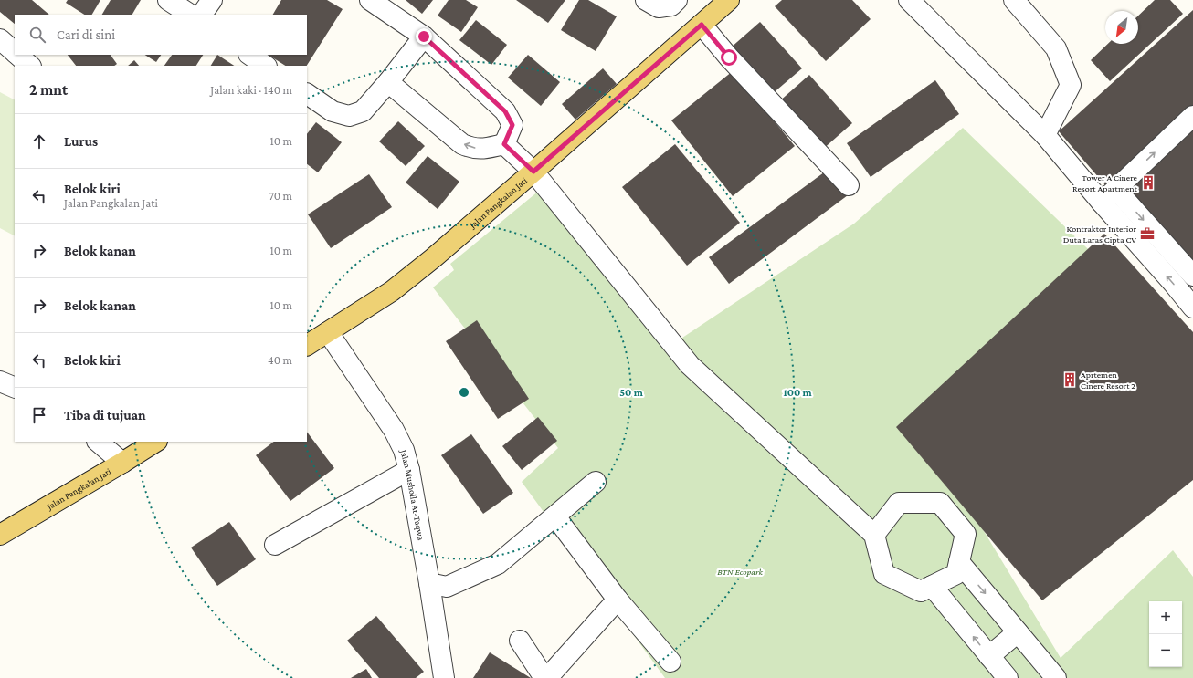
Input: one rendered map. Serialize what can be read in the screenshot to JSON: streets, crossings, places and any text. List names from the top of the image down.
{
  "streets": {
    "main road": ["Jalan Pangkalan Jati"],
    "street": ["Jalan Musholla At-Taqwa"]
  },
  "crossings": [
    ["Jalan Pangkalan Jati", "Jalan Musholla At-Taqwa"]
  ],
  "parks": ["BTN Ecopark"],
  "places": {
    "building": ["Tower A Cinere Resort Apartment", "Aprtemen Cinere Resort 2"],
    "office": ["Kontraktor Interior Duta Laras Cipta CV"]
  },
  "north": "bottom left",
  "page": {
    "search": "Cari di sini",
    "heading": ["2 mnt", "Jalan kaki · 140 m"],
    "list": [
      ["Lurus", "10 m"],
      ["Belok kiri", "Jalan Pangkalan Jati", "70 m"],
      ["Belok kanan", "10 m"],
      ["Belok kanan", "10 m"],
      ["Belok kiri", "40 m"],
      "Tiba di tujuan"
    ],
    "map_buttons": ["+", "−"]
  },
  "rings": ["50 m", "100 m"]
}
